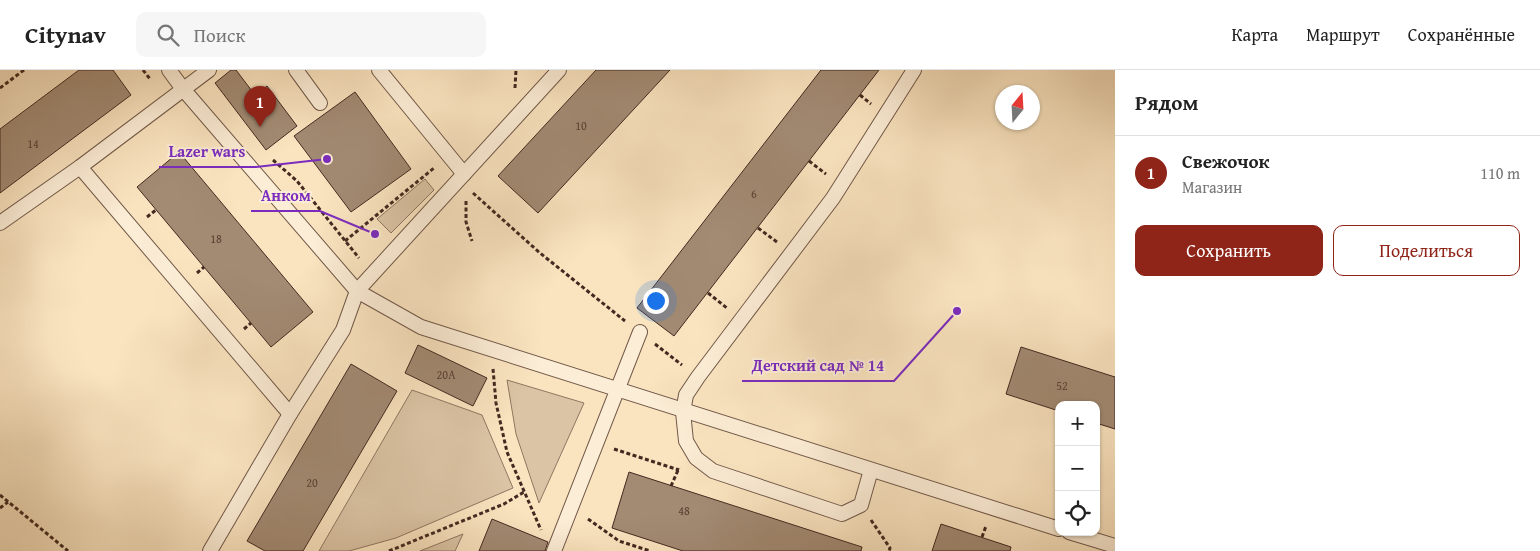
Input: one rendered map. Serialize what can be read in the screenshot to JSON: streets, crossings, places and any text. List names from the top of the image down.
{
  "places": ["Lazer wars", "Анком", "Детский сад № 14"],
  "house_numbers": [
    "10",
    "14",
    "6",
    "18",
    "20А",
    "52",
    "20",
    "48"
  ],
  "north": "top",
  "page": {
    "header": "Citynav",
    "search": "Поиск",
    "nav": ["Карта", "Маршрут", "Сохранённые"],
    "heading": "Рядом",
    "pins": "1",
    "list": [
      {
        "mark": "1",
        "name": "Свежочок",
        "note": "Магазин",
        "value": "110 m"
      }
    ],
    "buttons": ["Сохранить", "Поделиться"],
    "map_buttons": ["+", "−"]
  }
}
